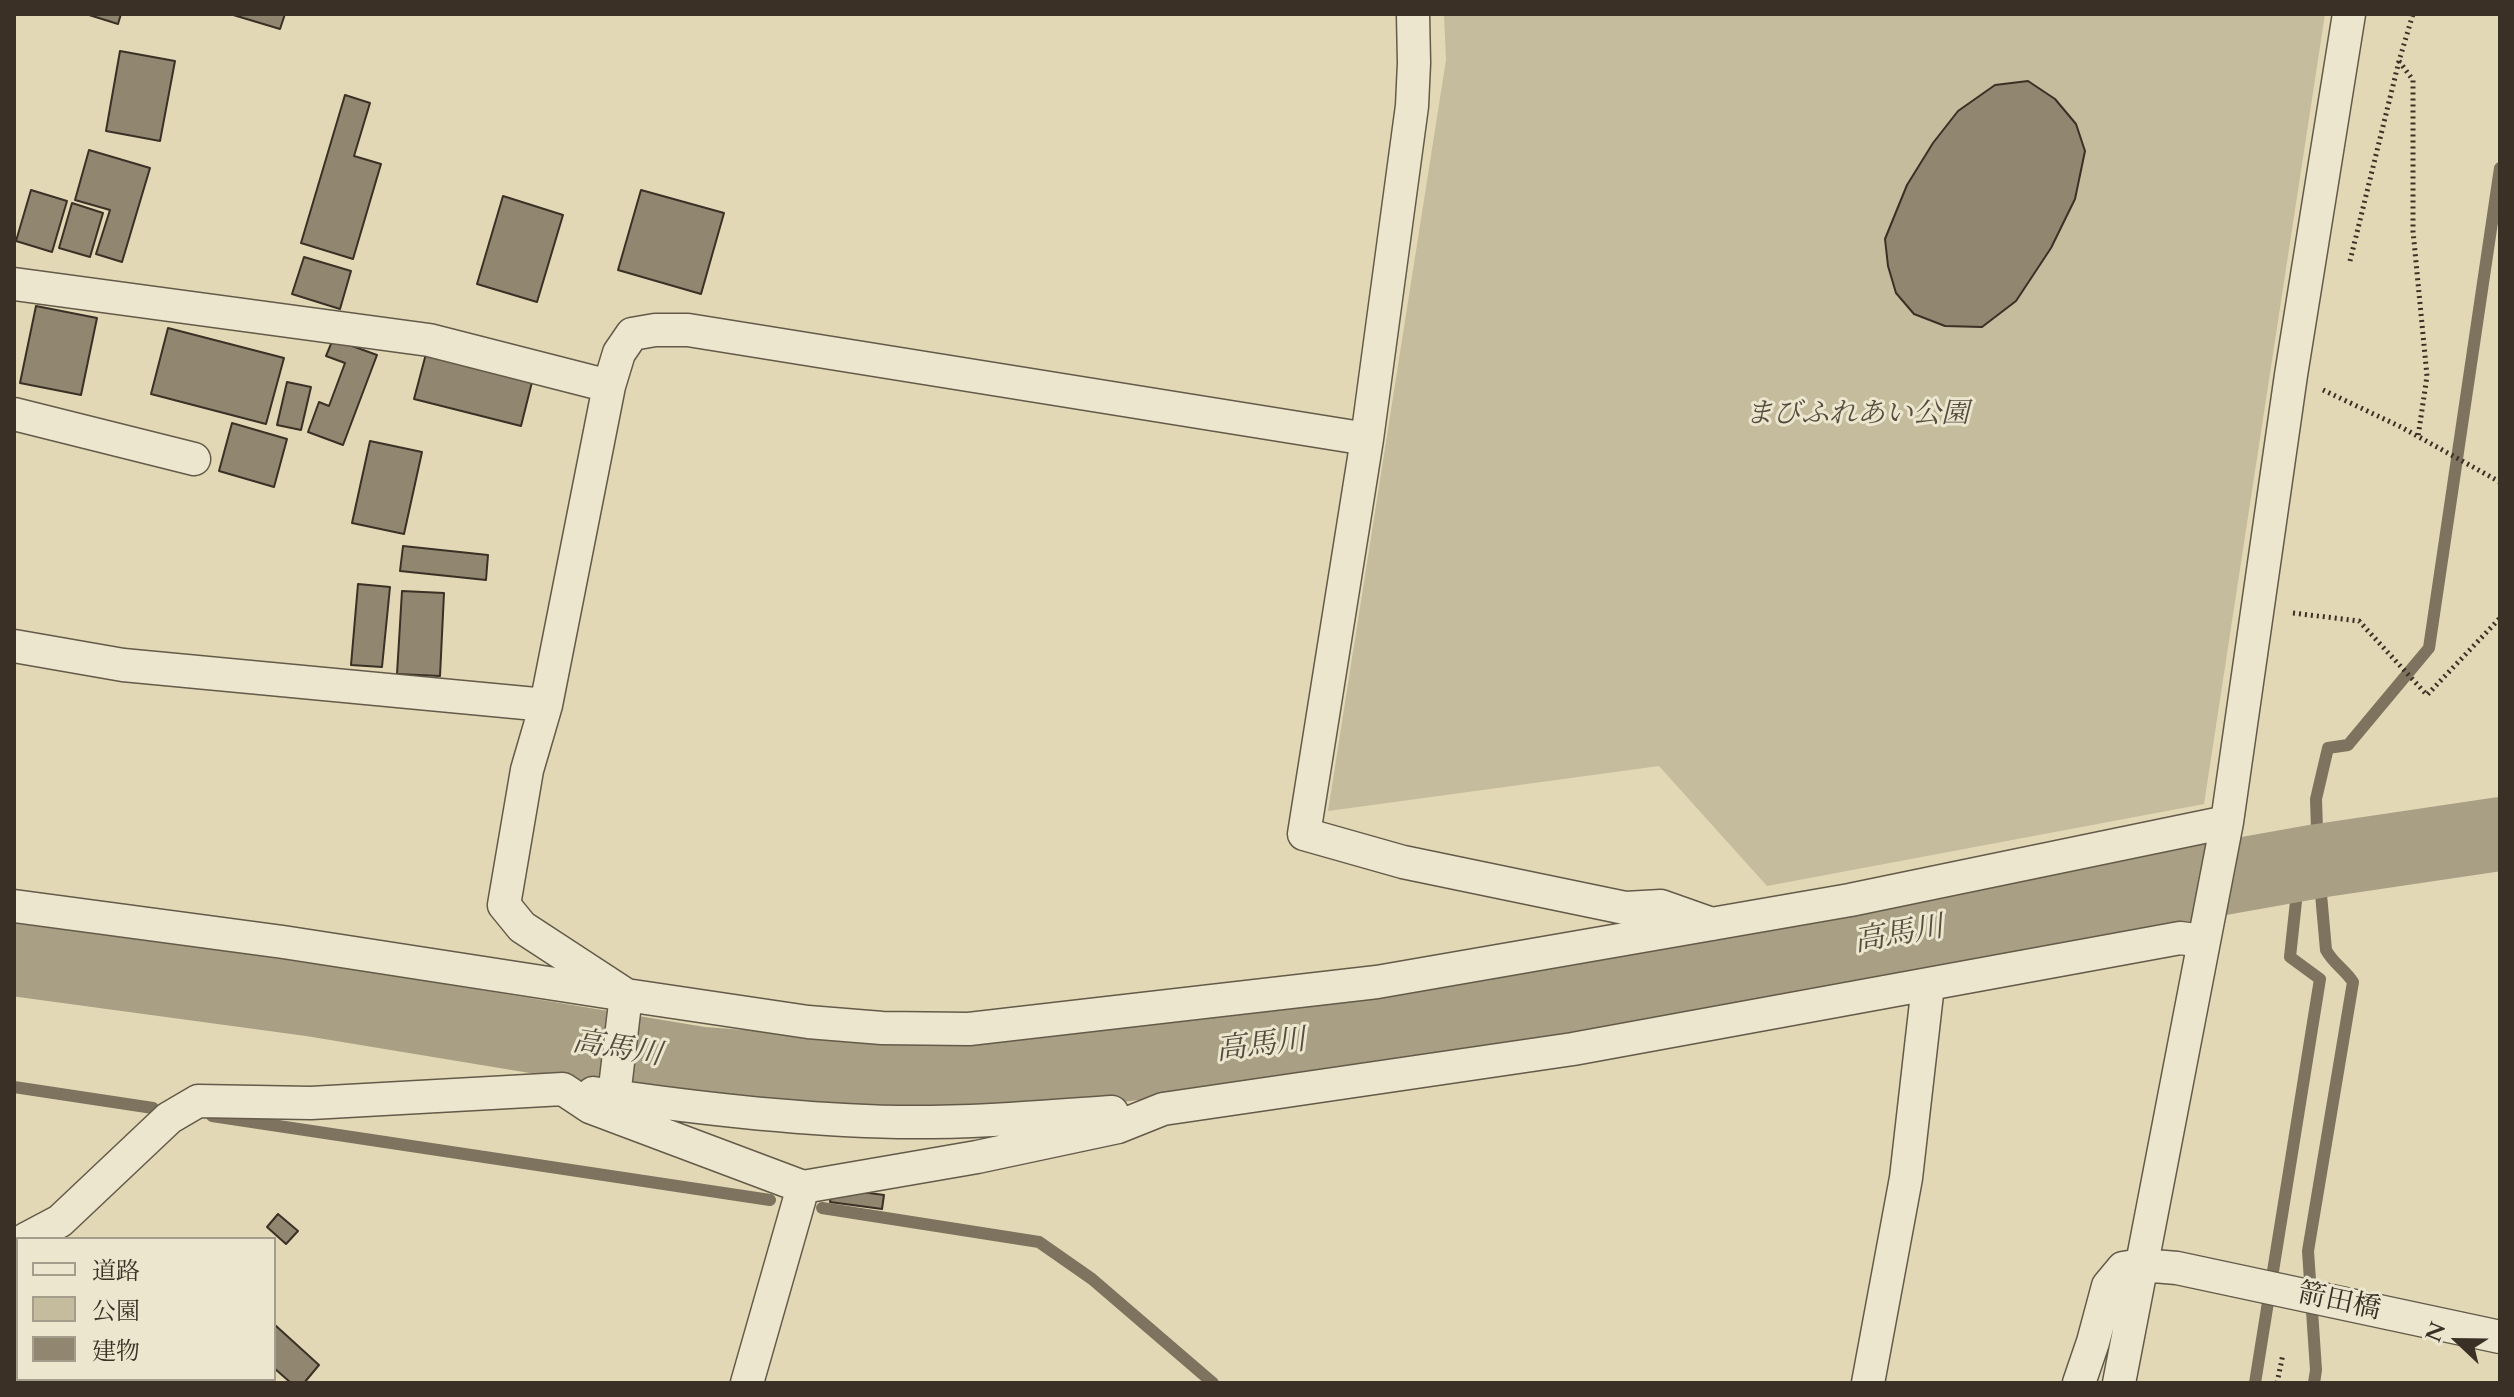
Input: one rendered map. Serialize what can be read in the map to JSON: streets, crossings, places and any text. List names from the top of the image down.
{
  "streets": {
    "street": ["箭田橋"]
  },
  "water": ["高馬川"],
  "parks": ["まびふれあい公園"],
  "legend": ["道路", "公園", "建物"],
  "north": "left"
}
